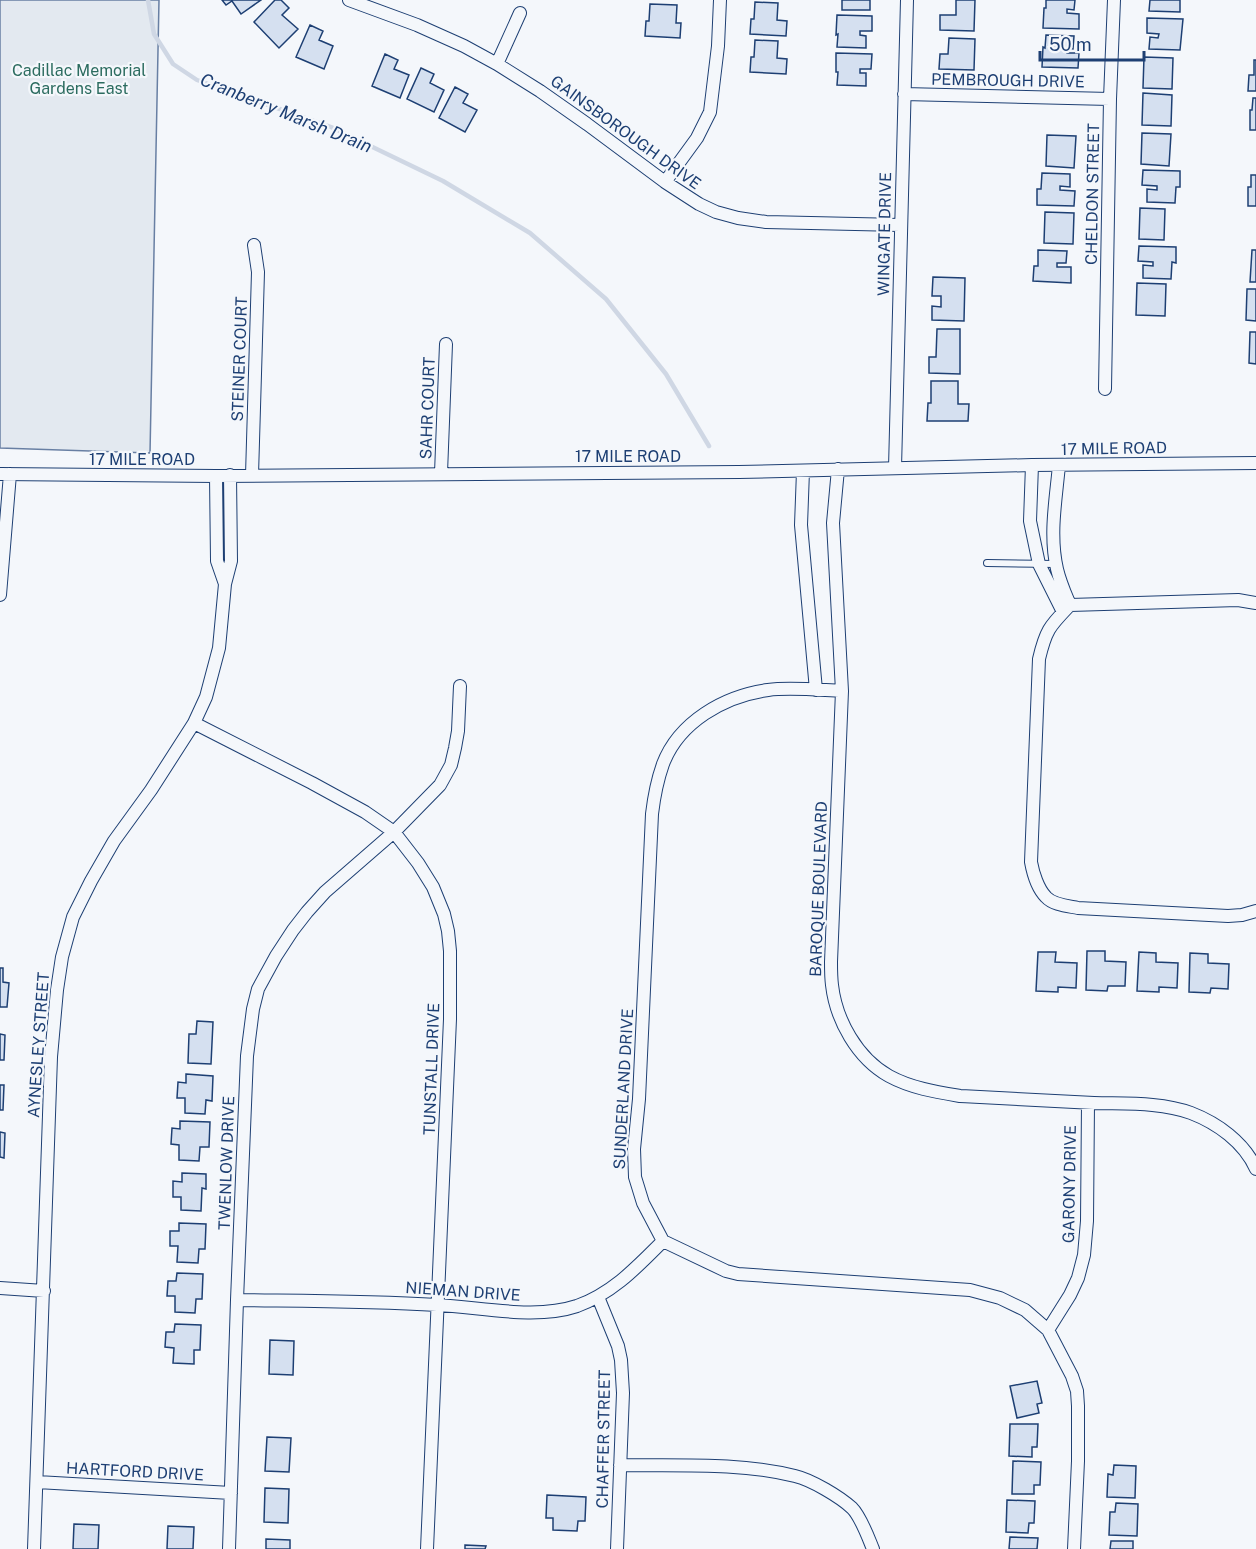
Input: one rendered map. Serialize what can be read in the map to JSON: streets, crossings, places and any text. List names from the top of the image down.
{
  "streets": {
    "street": [
      "PEMBROUGH DRIVE",
      "GAINSBOROUGH DRIVE",
      "CHELDON STREET",
      "WINGATE DRIVE",
      "STEINER COURT",
      "SAHR COURT",
      "17 MILE ROAD",
      "BAROQUE BOULEVARD",
      "AYNESLEY STREET",
      "TUNSTALL DRIVE",
      "SUNDERLAND DRIVE",
      "TWENLOW DRIVE",
      "GARONY DRIVE",
      "NIEMAN DRIVE",
      "CHAFFER STREET",
      "HARTFORD DRIVE"
    ]
  },
  "crossings": [
    ["PEMBROUGH DRIVE", "CHELDON STREET"],
    ["PEMBROUGH DRIVE", "WINGATE DRIVE"],
    ["GAINSBOROUGH DRIVE", "WINGATE DRIVE"],
    ["WINGATE DRIVE", "17 MILE ROAD"],
    ["STEINER COURT", "17 MILE ROAD"],
    ["SAHR COURT", "17 MILE ROAD"],
    ["17 MILE ROAD", "BAROQUE BOULEVARD"],
    ["17 MILE ROAD", "AYNESLEY STREET"],
    ["BAROQUE BOULEVARD", "SUNDERLAND DRIVE"],
    ["BAROQUE BOULEVARD", "GARONY DRIVE"],
    ["AYNESLEY STREET", "TUNSTALL DRIVE"],
    ["AYNESLEY STREET", "HARTFORD DRIVE"],
    ["TUNSTALL DRIVE", "TWENLOW DRIVE"],
    ["TUNSTALL DRIVE", "NIEMAN DRIVE"],
    ["SUNDERLAND DRIVE", "NIEMAN DRIVE"],
    ["TWENLOW DRIVE", "NIEMAN DRIVE"],
    ["TWENLOW DRIVE", "HARTFORD DRIVE"],
    ["NIEMAN DRIVE", "CHAFFER STREET"]
  ],
  "water": ["Cranberry Marsh Drain"],
  "parks": ["Cadillac Memorial Gardens East"],
  "scale_bar": "50 m"
}
